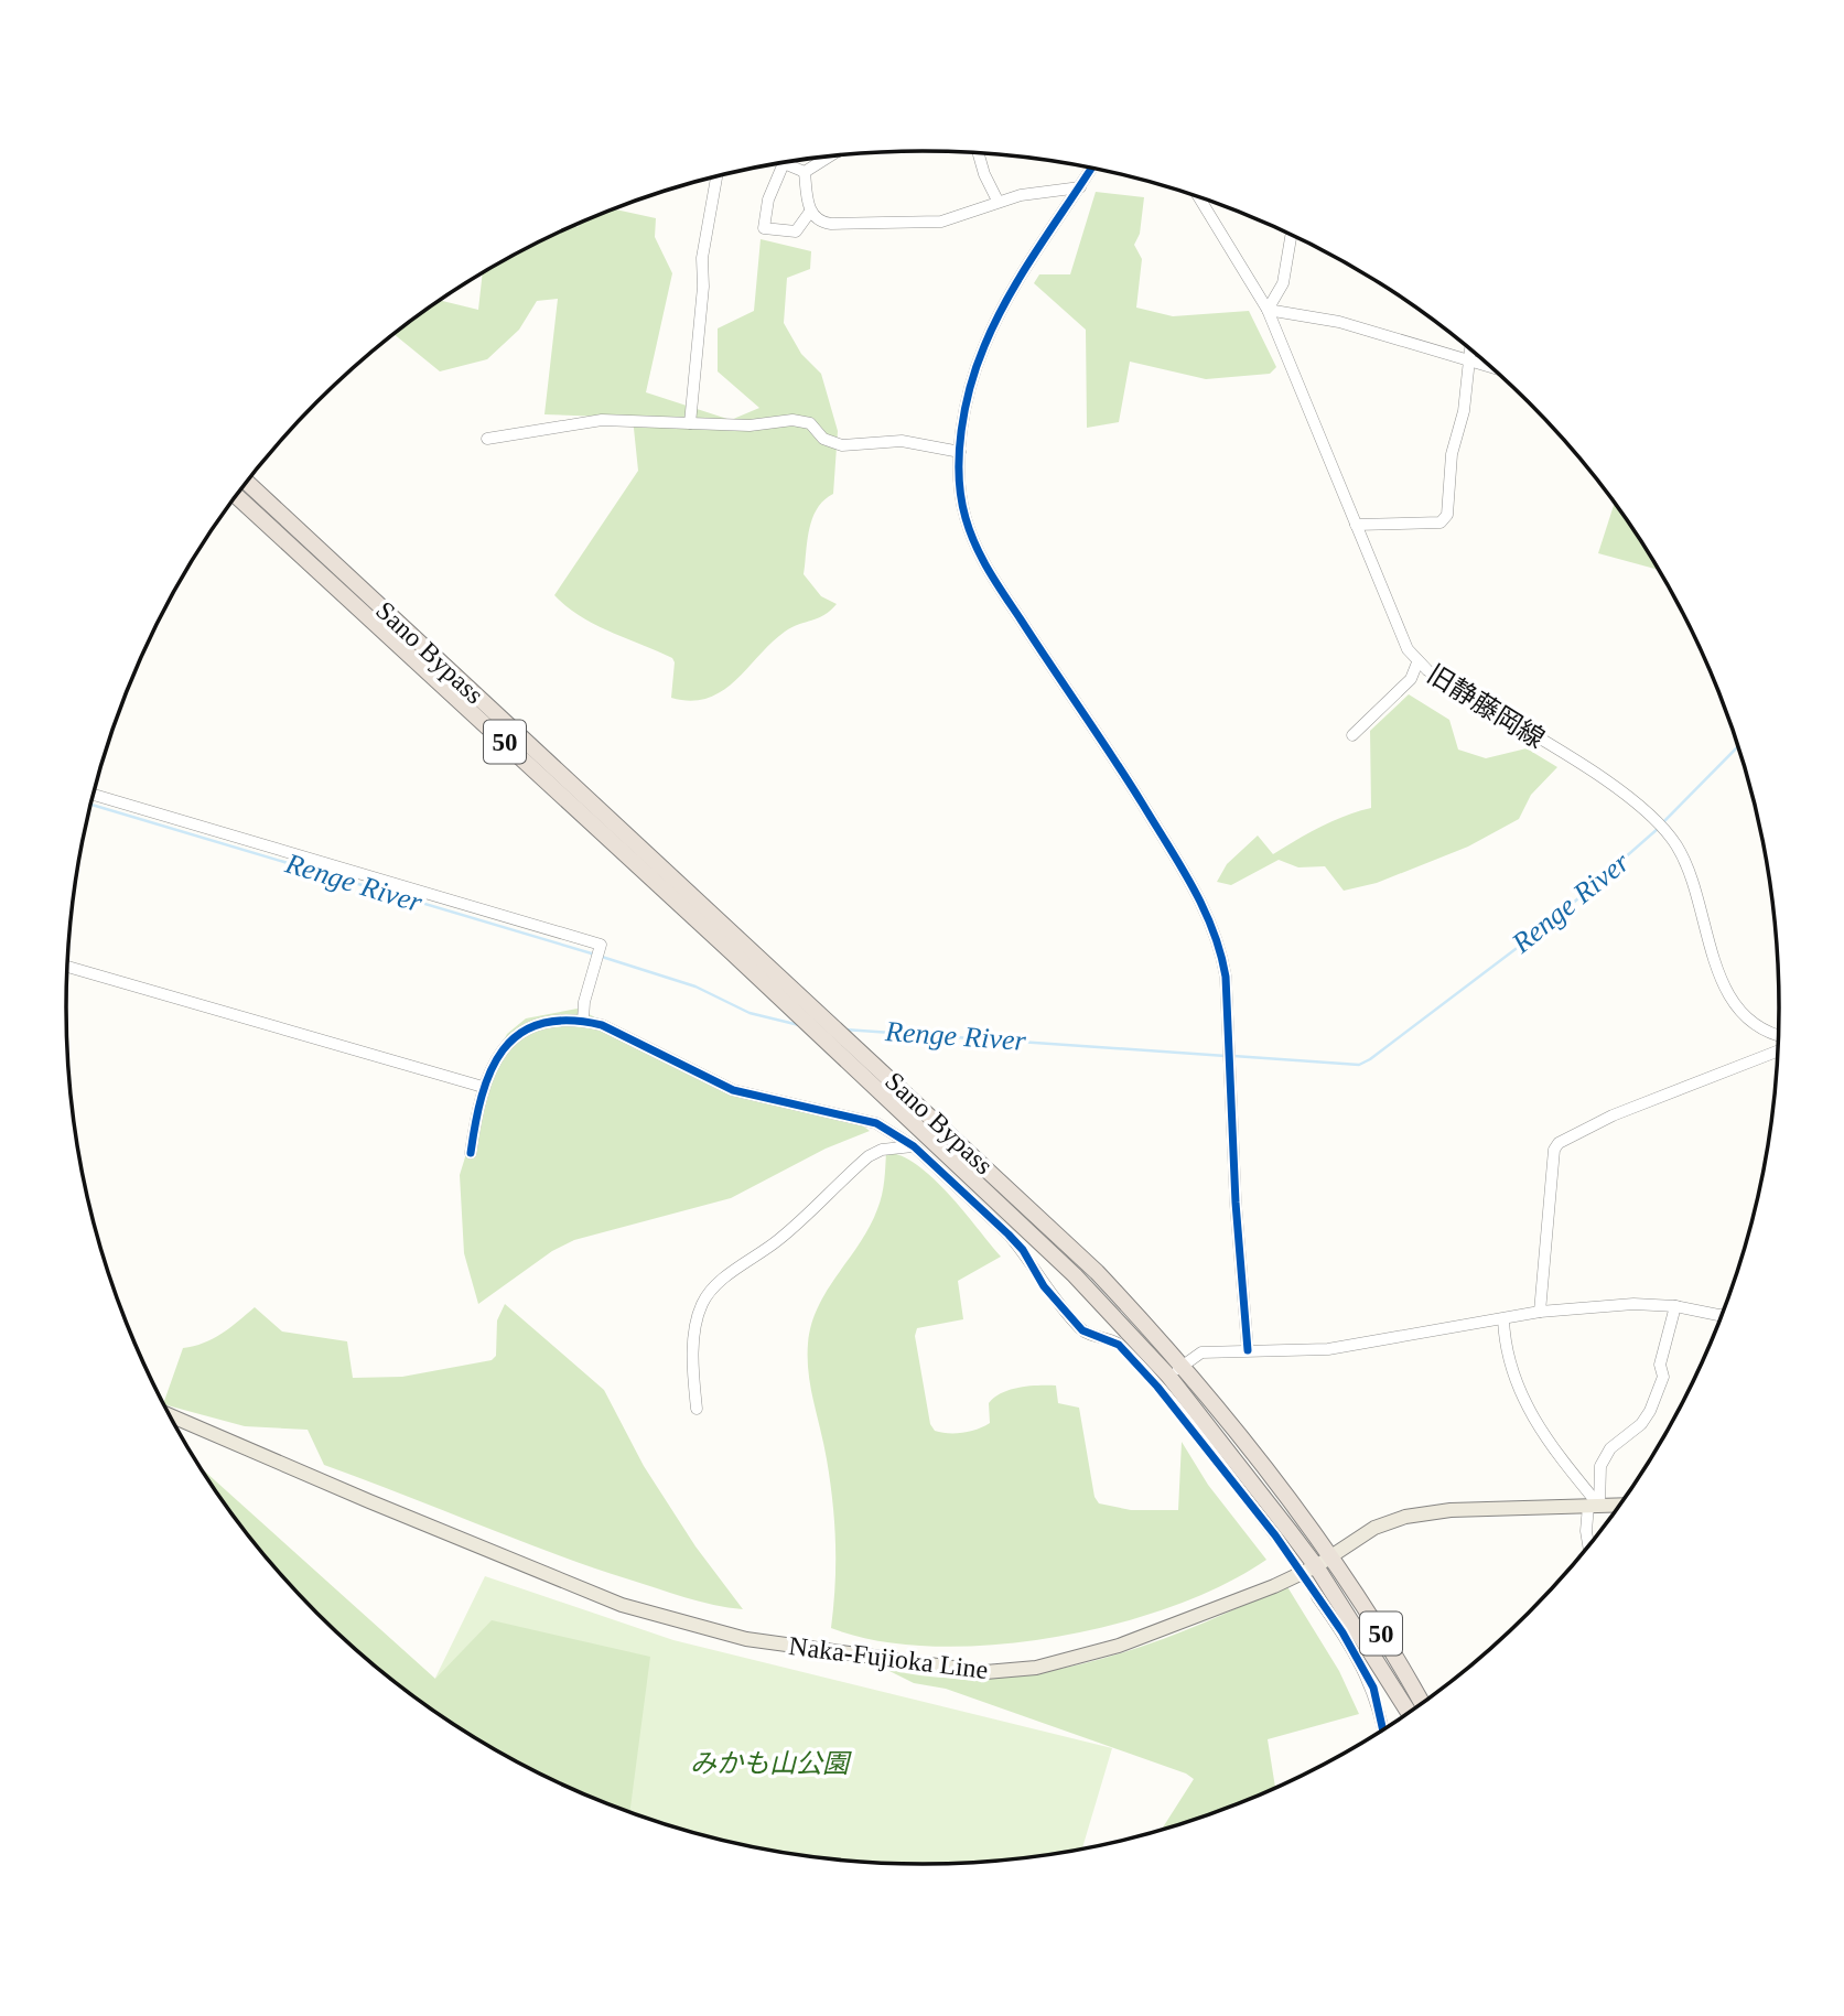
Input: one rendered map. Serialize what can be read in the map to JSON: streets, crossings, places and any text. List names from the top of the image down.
{
  "streets": {
    "highway": ["Sano Bypass", "50"],
    "main road": ["Naka-Fujioka Line"],
    "street": ["旧静藤岡線"]
  },
  "crossings": [
    ["Sano Bypass", "Naka-Fujioka Line"]
  ],
  "water": ["Renge River"],
  "parks": ["みかも山公園"]
}
